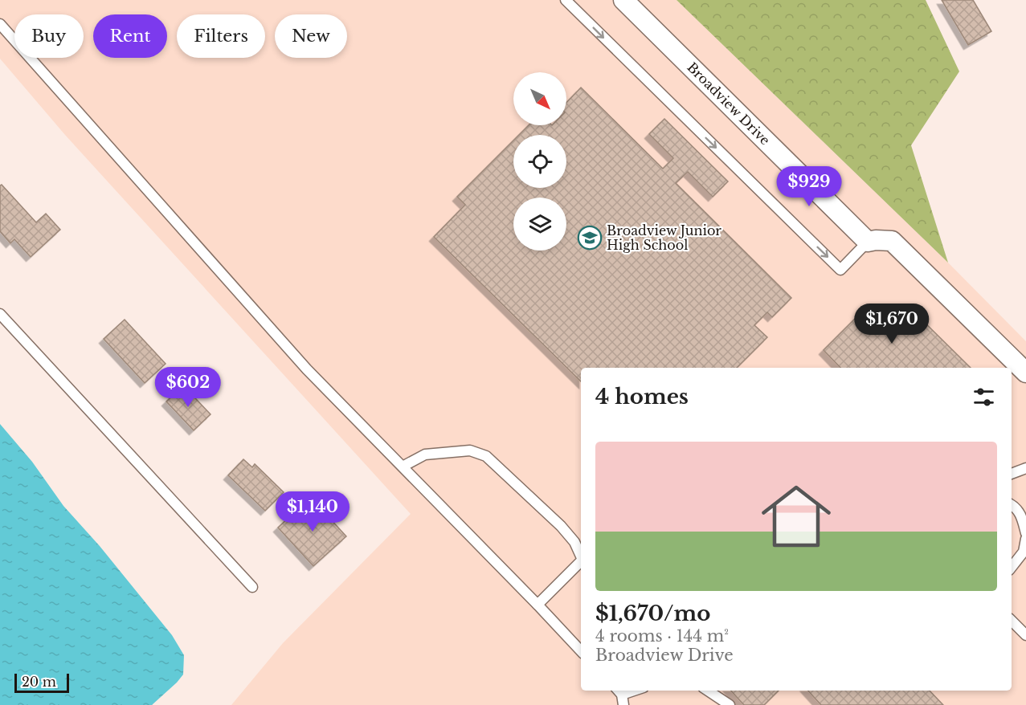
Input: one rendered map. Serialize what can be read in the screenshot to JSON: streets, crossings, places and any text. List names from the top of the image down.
{
  "streets": {
    "street": ["Broadview Drive"]
  },
  "places": {
    "school or university": ["Broadview Junior High School"]
  },
  "scale_bar": "20 m",
  "north": "bottom right",
  "page": {
    "chip": [
      "Buy",
      "Rent",
      "Filters",
      "New"
    ],
    "price": [
      "$929",
      "$1,670",
      "$602",
      "$1,140"
    ],
    "heading": "4 homes",
    "list": [
      {
        "name": "$1,670/mo",
        "note": "4 rooms · 144 m² · Broadview Drive"
      }
    ],
    "scale": "20 m"
  }
}
